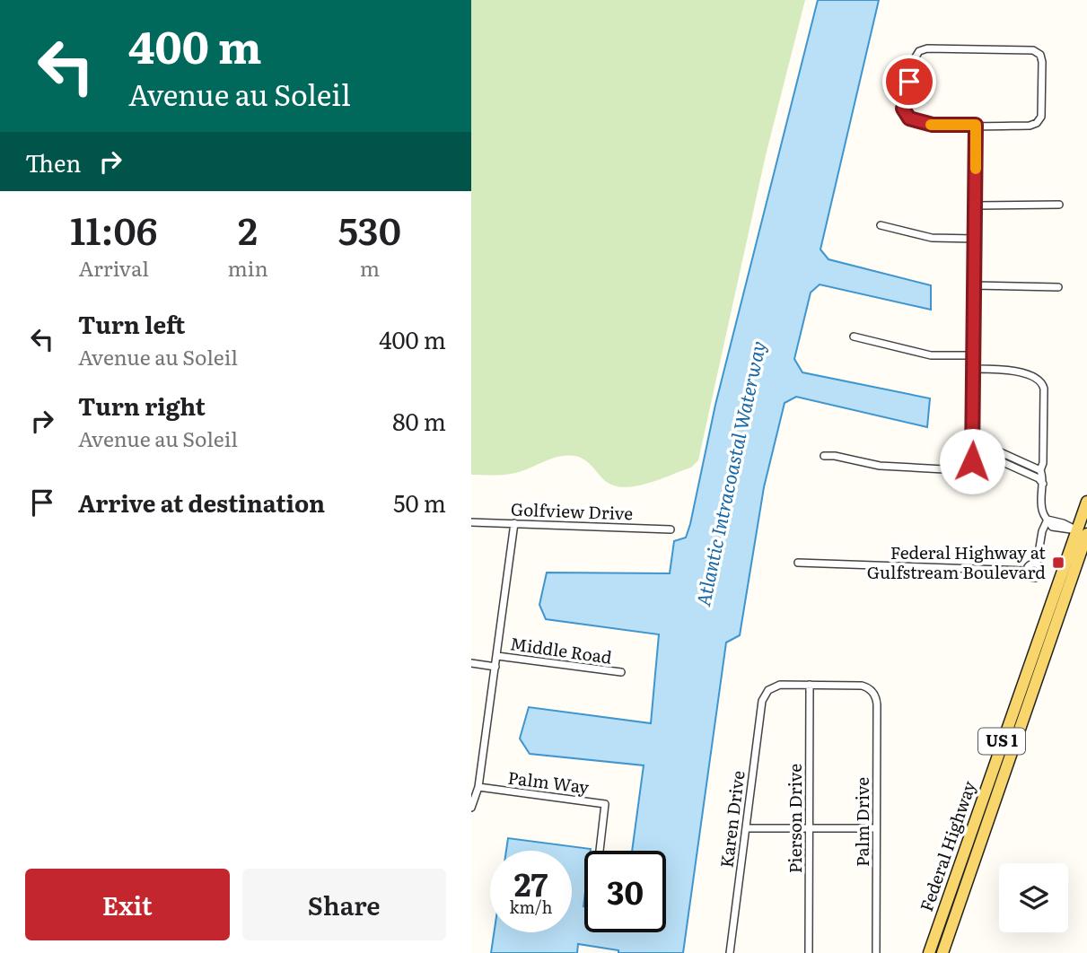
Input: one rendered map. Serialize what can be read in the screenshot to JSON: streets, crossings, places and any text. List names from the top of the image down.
{
  "streets": {
    "main road": ["US 1", "Federal Highway"],
    "street": [
      "Golfview Drive",
      "Middle Road",
      "Palm Way",
      "Pierson Drive",
      "Karen Drive",
      "Palm Drive"
    ]
  },
  "crossings": [
    ["Pierson Drive", "Karen Drive"],
    ["Pierson Drive", "Palm Drive"],
    ["Karen Drive", "Palm Drive"]
  ],
  "water": ["Atlantic Intracoastal Waterway"],
  "places": {
    "transit": ["Federal Highway at Gulfstream Boulevard"]
  },
  "page": {
    "turn": ["400 m", "Avenue au Soleil"],
    "then": "Then",
    "eta": [
      "11:06",
      "Arrival",
      "2",
      "min",
      "530",
      "m"
    ],
    "list": [
      {
        "name": "Turn left",
        "note": "Avenue au Soleil",
        "value": "400 m"
      },
      {
        "name": "Turn right",
        "note": "Avenue au Soleil",
        "value": "80 m"
      },
      {
        "name": "Arrive at destination",
        "value": "50 m"
      }
    ],
    "speed": "27 km/h",
    "limit": "30",
    "buttons": ["Exit", "Share"]
  }
}
